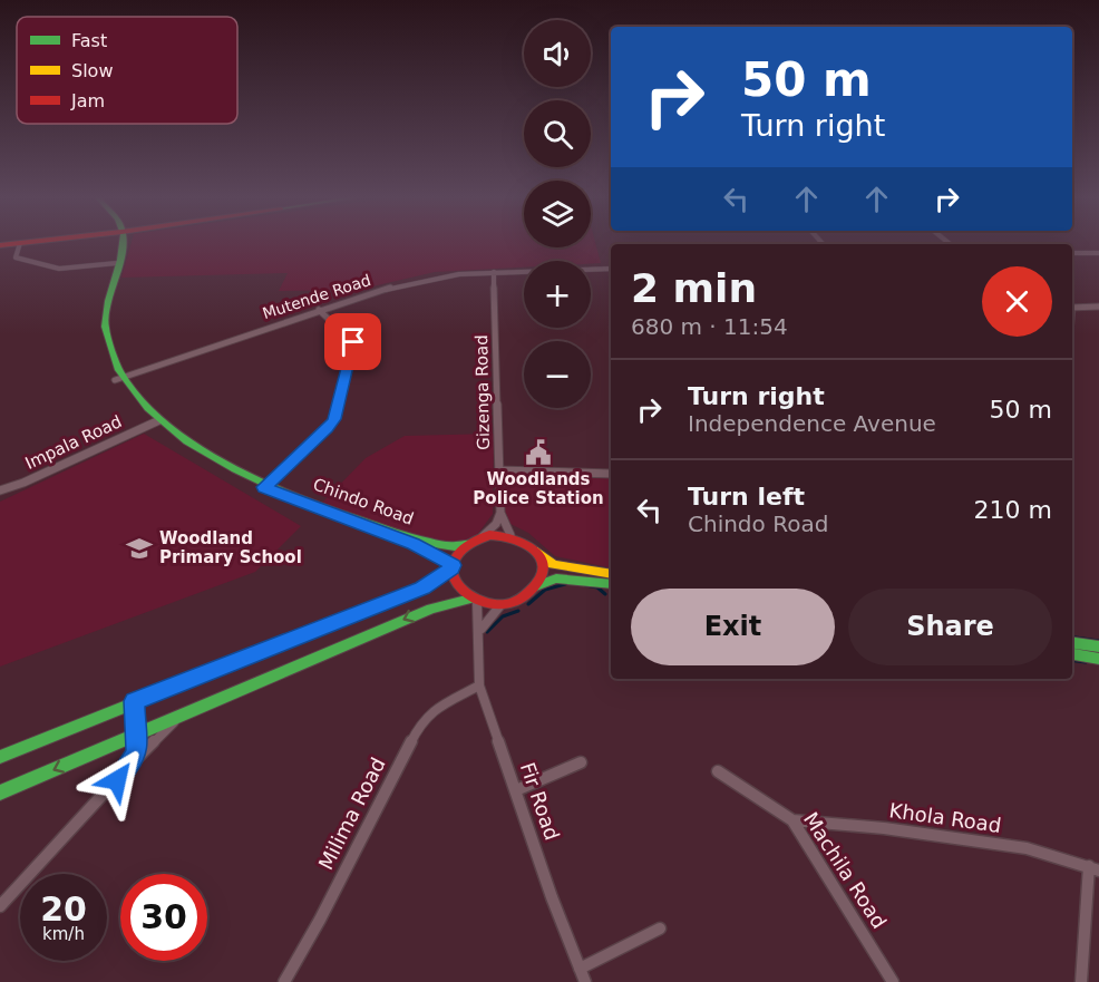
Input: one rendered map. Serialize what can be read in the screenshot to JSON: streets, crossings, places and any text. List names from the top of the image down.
{
  "streets": {
    "main road": ["Chindo Road"],
    "street": [
      "Mutende Road",
      "Gizenga Road",
      "Impala Road",
      "Fir Road",
      "Milima Road",
      "Khola Road",
      "Machila Road"
    ]
  },
  "crossings": [
    ["Mutende Road", "Gizenga Road"],
    ["Mutende Road", "Chindo Road"],
    ["Gizenga Road", "Chindo Road"],
    ["Gizenga Road", "Fir Road"],
    ["Impala Road", "Chindo Road"],
    ["Chindo Road", "Fir Road"],
    ["Fir Road", "Milima Road"],
    ["Khola Road", "Machila Road"]
  ],
  "places": {
    "public building": ["Woodlands Police Station"],
    "school or university": ["Woodland Primary School"]
  },
  "legend": ["Fast", "Slow", "Jam"],
  "page": {
    "map_buttons": ["+", "−"],
    "turn": ["50 m", "Turn right"],
    "heading": ["2 min", "680 m · 11:54"],
    "list": [
      {
        "name": "Turn right",
        "note": "Independence Avenue",
        "value": "50 m"
      },
      {
        "name": "Turn left",
        "note": "Chindo Road",
        "value": "210 m"
      }
    ],
    "buttons": ["Exit", "Share"],
    "speed": "20 km/h",
    "limit": "30"
  }
}
